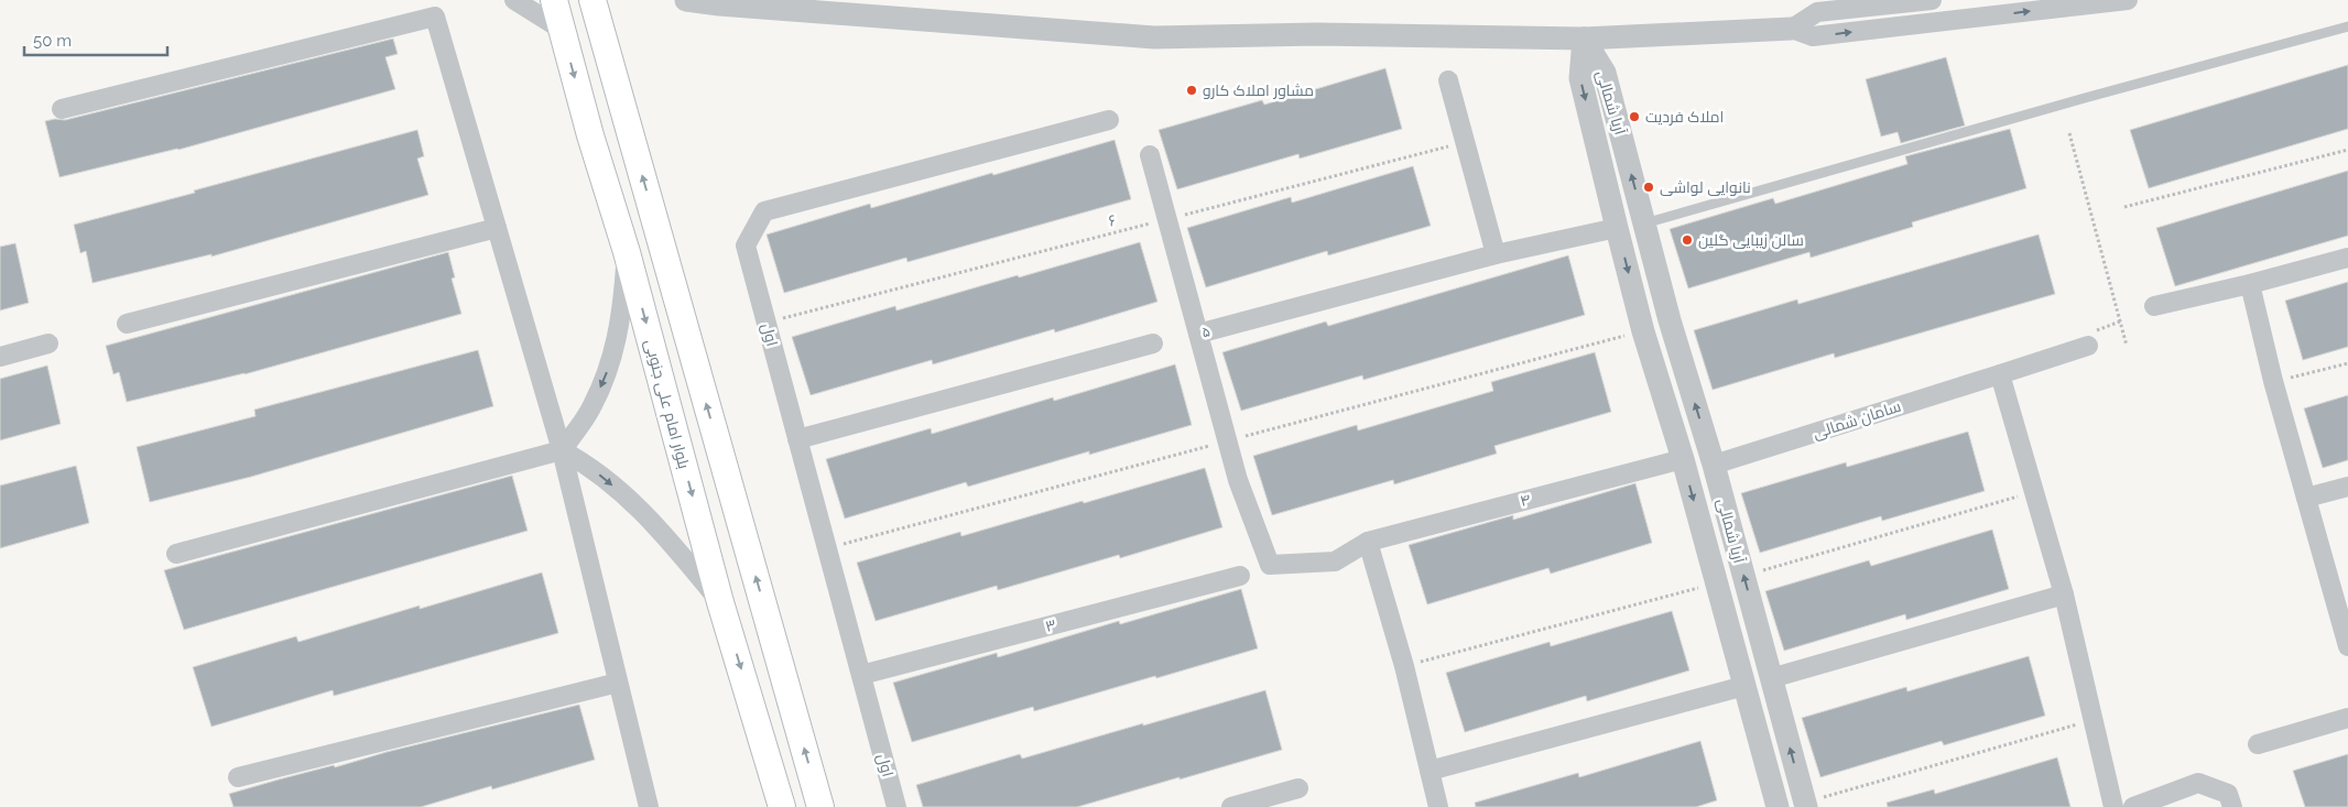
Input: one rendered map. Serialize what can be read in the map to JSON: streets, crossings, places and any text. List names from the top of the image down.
{
  "streets": {
    "main road": ["بلوار امام علی جنوبی"],
    "street": [
      "آریا شمالی",
      "۵",
      "اول",
      "سامان شمالی",
      "۴",
      "۳"
    ],
    "path": ["۶"]
  },
  "crossings": [
    ["آریا شمالی", "۵"],
    ["آریا شمالی", "سامان شمالی"],
    ["آریا شمالی", "۴"],
    ["۶", "اول"],
    ["۵", "۴"],
    ["اول", "۳"]
  ],
  "places": [
    "مشاور املاک کارو",
    "املاک فردیت",
    "نانوایی لواشی",
    "سالن زیبایی گلین"
  ],
  "scale_bar": "50 m"
}
